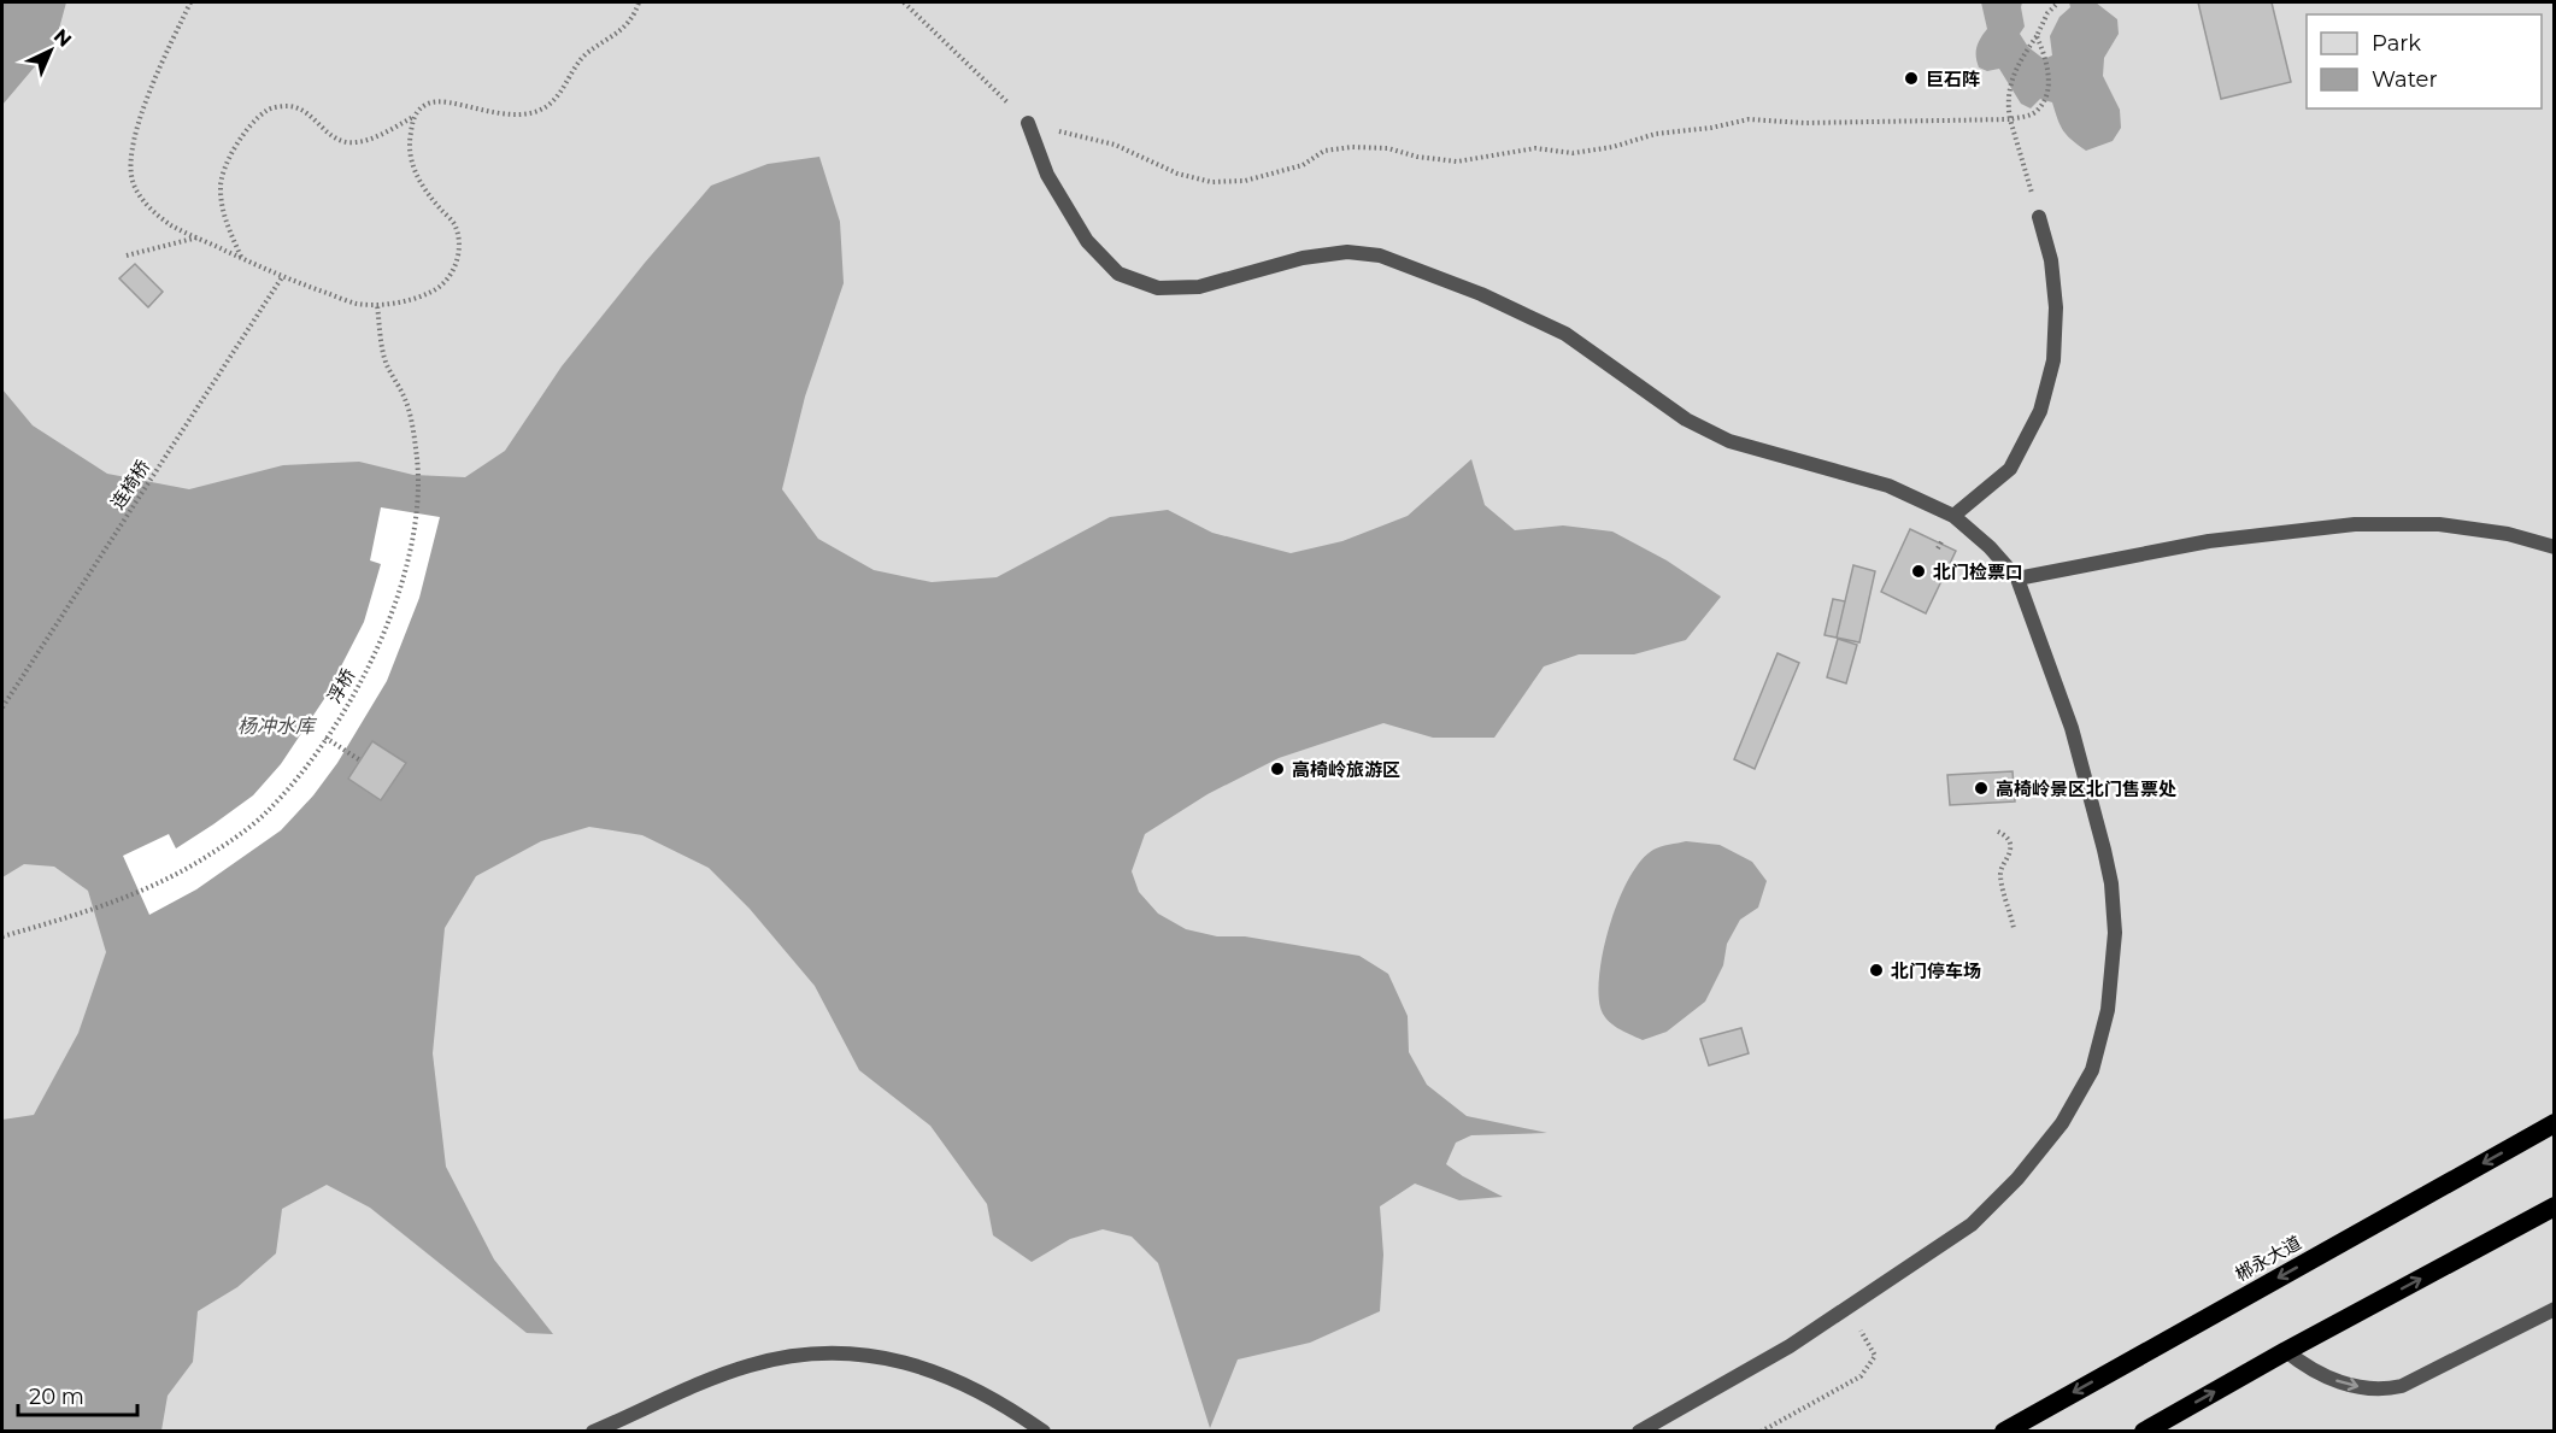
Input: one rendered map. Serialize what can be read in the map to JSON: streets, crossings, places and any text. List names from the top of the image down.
{
  "streets": {
    "highway": ["郴永大道"],
    "path": ["连椅桥", "浮桥"]
  },
  "water": ["杨冲水库"],
  "places": [
    "巨石阵",
    "北门检票口",
    "高椅岭旅游区",
    "高椅岭景区北门售票处",
    "北门停车场"
  ],
  "legend": ["Park", "Water"],
  "scale_bar": "20 m",
  "north": "top right"
}
